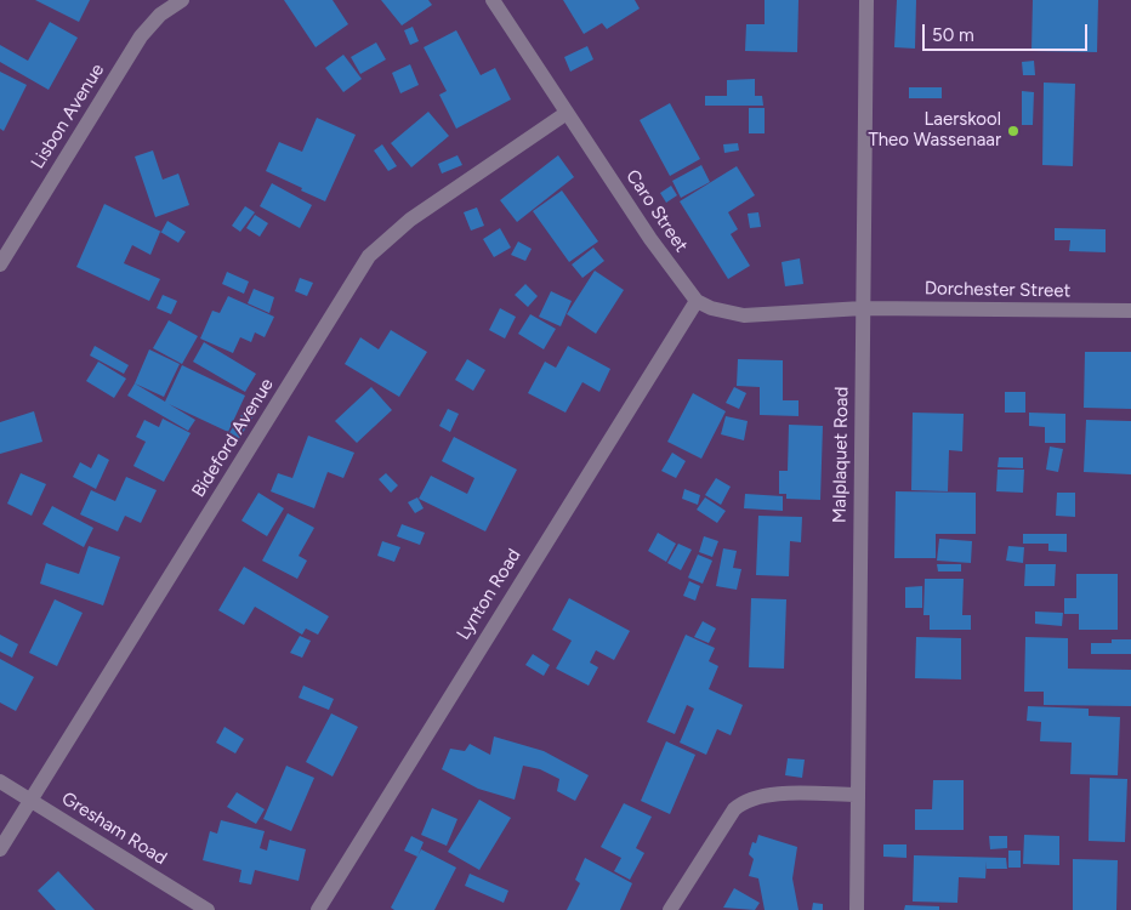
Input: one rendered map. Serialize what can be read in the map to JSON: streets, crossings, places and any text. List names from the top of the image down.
{
  "streets": {
    "street": [
      "Lisbon Avenue",
      "Caro Street",
      "Dorchester Street",
      "Bideford Avenue",
      "Malplaquet Road",
      "Lynton Road",
      "Gresham Road"
    ]
  },
  "crossings": [
    ["Caro Street", "Bideford Avenue"],
    ["Caro Street", "Lynton Road"],
    ["Dorchester Street", "Malplaquet Road"],
    ["Bideford Avenue", "Gresham Road"]
  ],
  "places": ["Laerskool Theo Wassenaar"],
  "scale_bar": "50 m"
}
